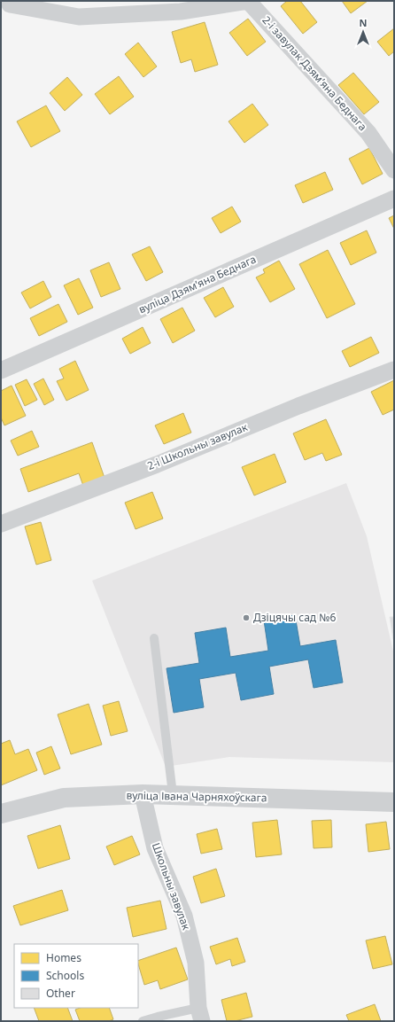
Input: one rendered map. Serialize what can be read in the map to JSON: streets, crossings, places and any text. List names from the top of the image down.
{
  "streets": {
    "street": [
      "2-і завулак Дзямʼяна Беднага",
      "вуліца Дзямʼяна Беднага",
      "2-і Школьны завулак",
      "вуліца Івана Чарняхоўскага",
      "Школьны завулак"
    ]
  },
  "crossings": [
    ["вуліца Івана Чарняхоўскага", "Школьны завулак"]
  ],
  "places": ["Дзіцячы сад №6"],
  "legend": ["Homes", "Schools", "Other"],
  "north": "top"
}
